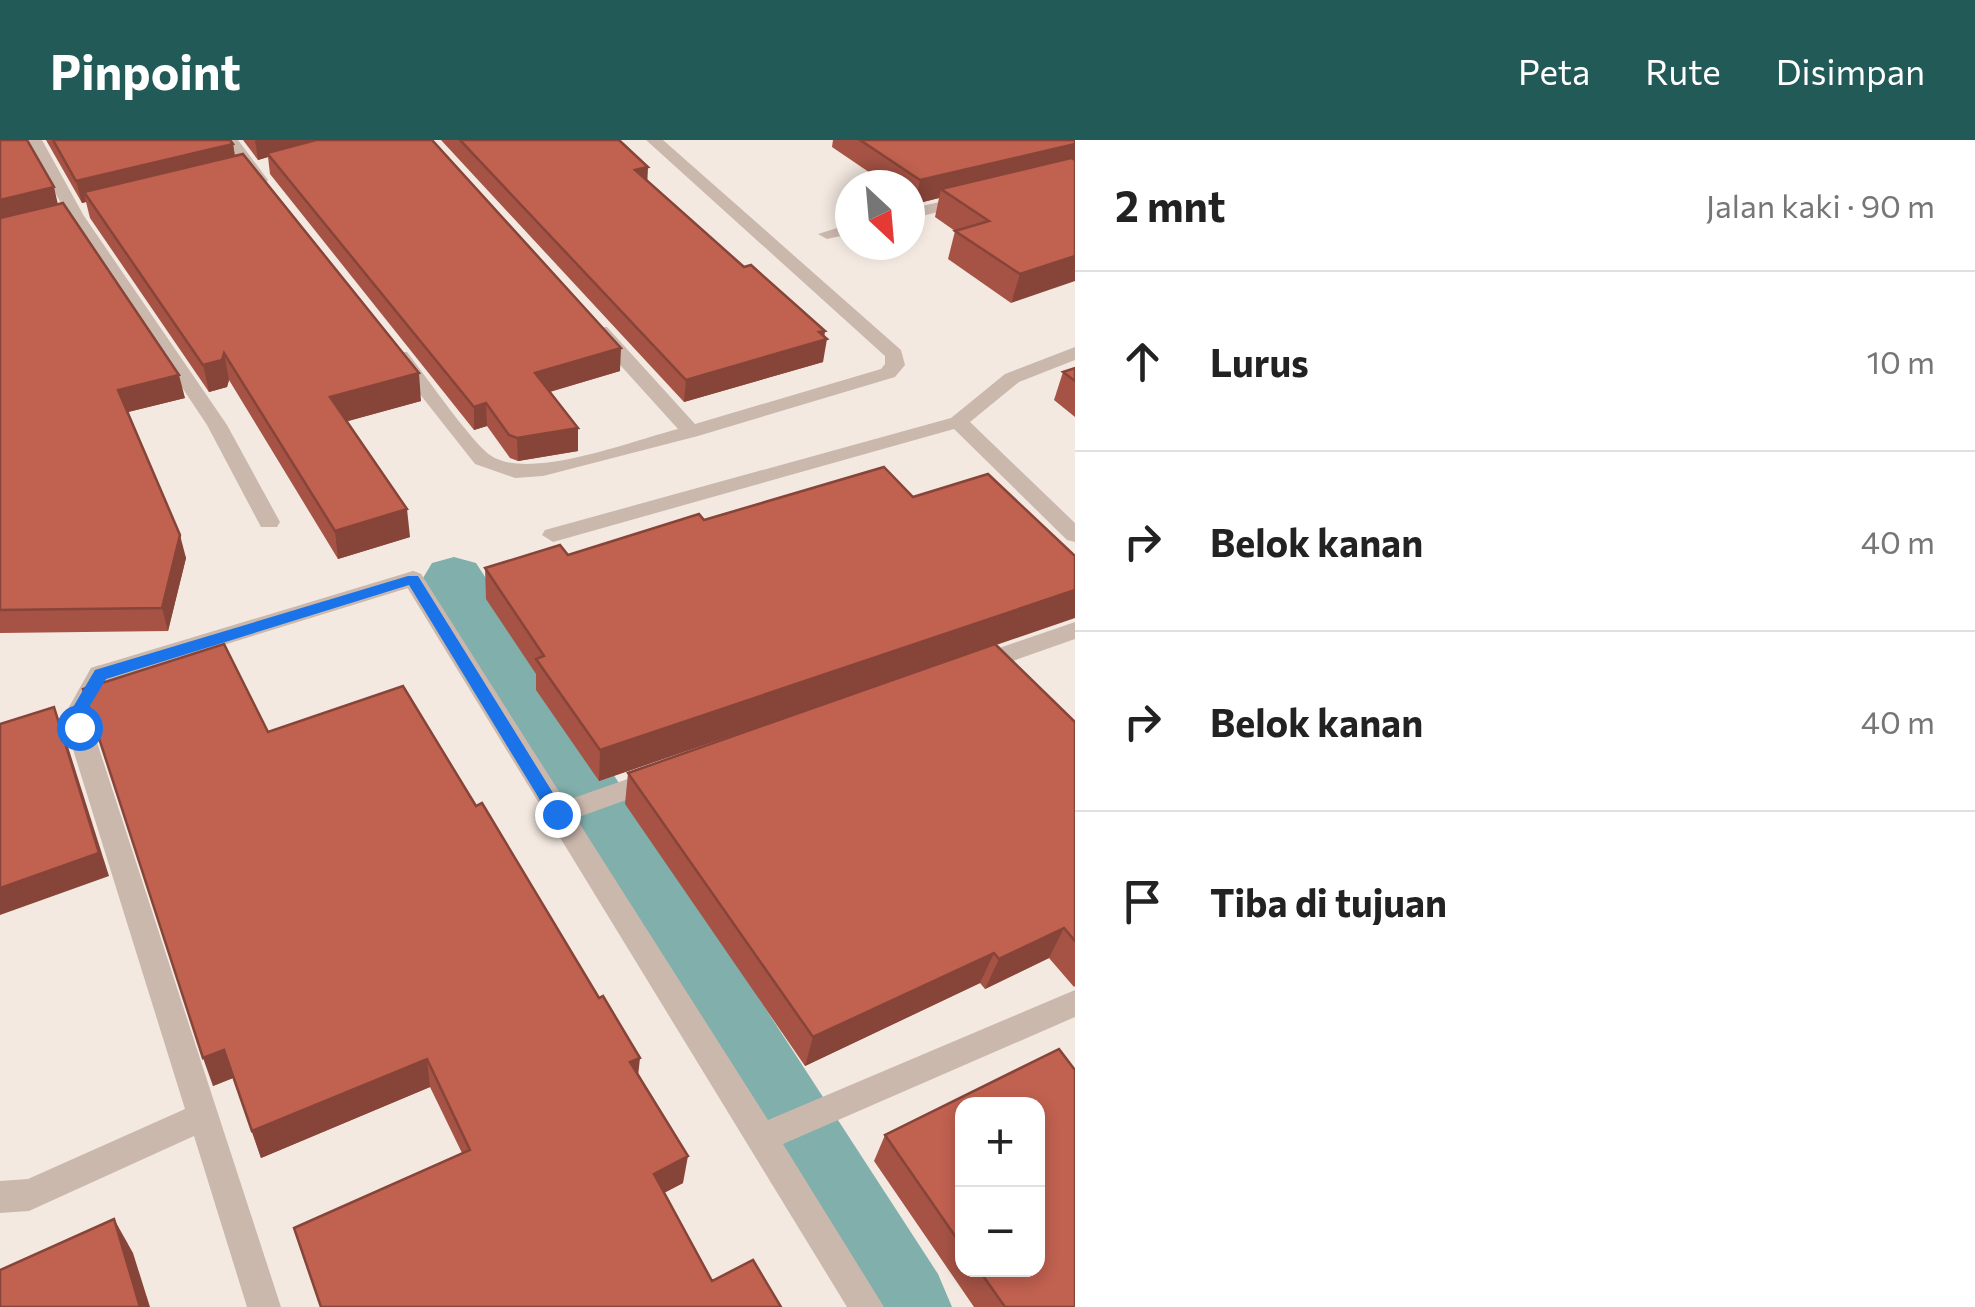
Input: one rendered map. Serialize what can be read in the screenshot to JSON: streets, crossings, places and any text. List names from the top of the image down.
{
  "north": "bottom right",
  "page": {
    "header": "Pinpoint",
    "nav": ["Peta", "Rute", "Disimpan"],
    "heading": ["2 mnt", "Jalan kaki · 90 m"],
    "list": [
      ["Lurus", "10 m"],
      ["Belok kanan", "40 m"],
      ["Belok kanan", "40 m"],
      "Tiba di tujuan"
    ],
    "map_buttons": ["+", "−"]
  }
}
